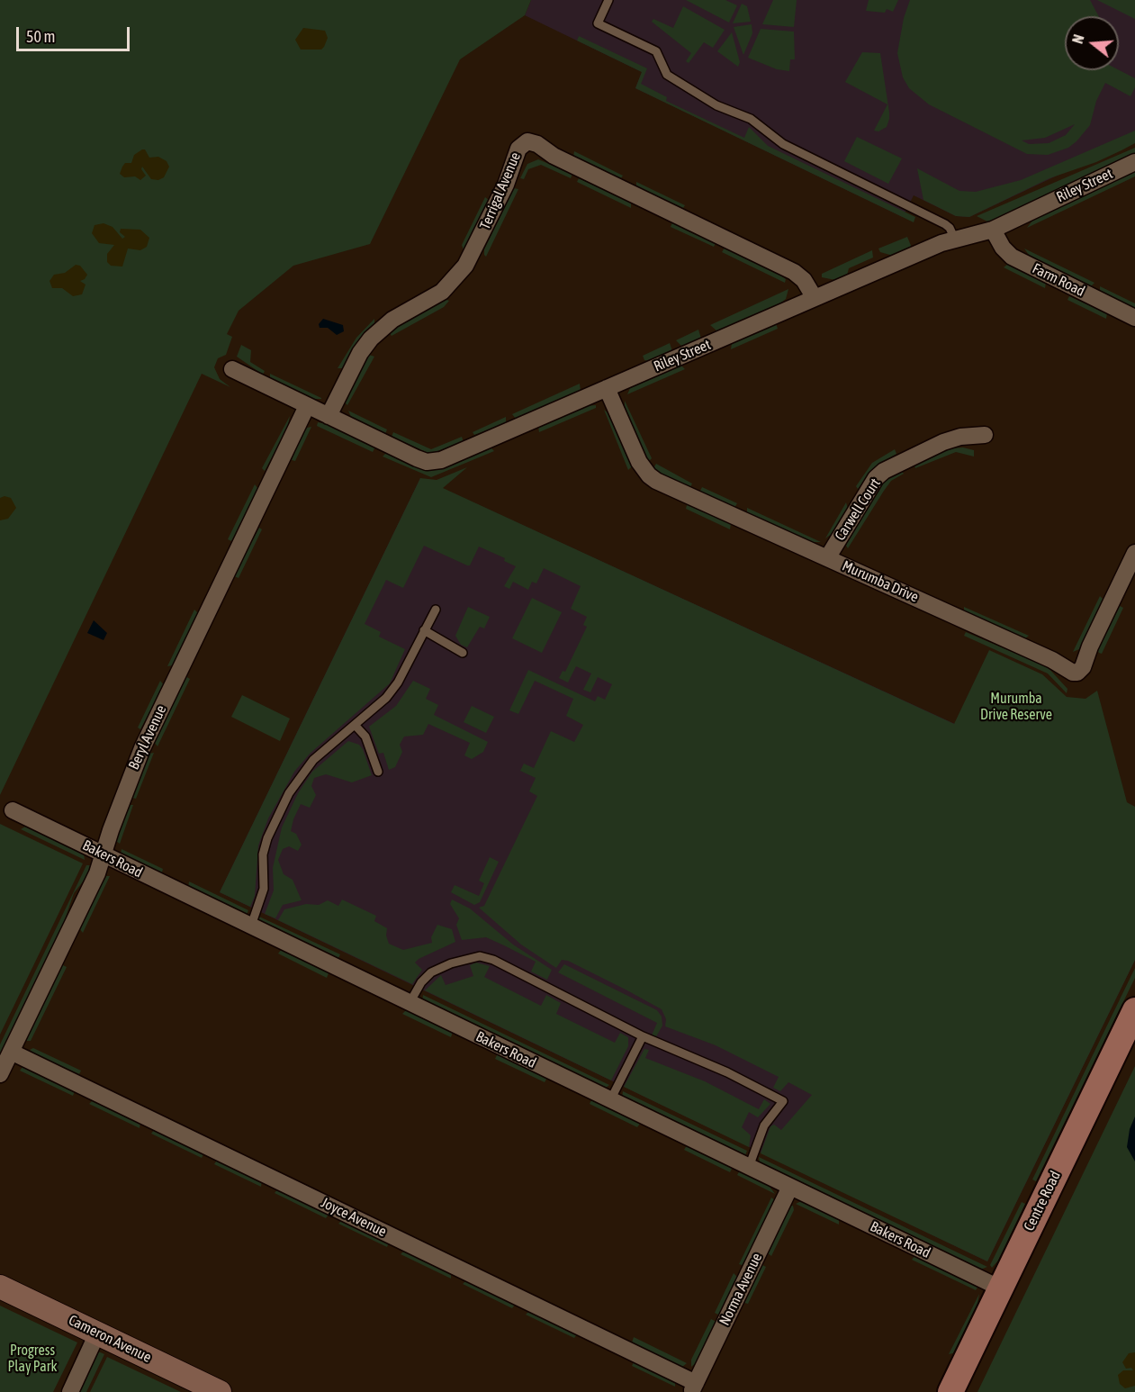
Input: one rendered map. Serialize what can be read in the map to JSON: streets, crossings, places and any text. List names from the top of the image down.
{
  "streets": {
    "main road": ["Centre Road"],
    "street": [
      "Riley Street",
      "Terrigal Avenue",
      "Farm Road",
      "Carwell Court",
      "Murumba Drive",
      "Beryl Avenue",
      "Bakers Road",
      "Joyce Avenue",
      "Norma Avenue",
      "Cameron Avenue"
    ]
  },
  "crossings": [
    ["Riley Street", "Terrigal Avenue"],
    ["Riley Street", "Farm Road"],
    ["Riley Street", "Murumba Drive"],
    ["Riley Street", "Beryl Avenue"],
    ["Carwell Court", "Murumba Drive"],
    ["Beryl Avenue", "Bakers Road"],
    ["Beryl Avenue", "Joyce Avenue"],
    ["Bakers Road", "Centre Road"],
    ["Bakers Road", "Norma Avenue"],
    ["Joyce Avenue", "Norma Avenue"]
  ],
  "parks": ["Murumba Drive Reserve", "Progress Play Park"],
  "scale_bar": "50 m",
  "north": "left"
}
